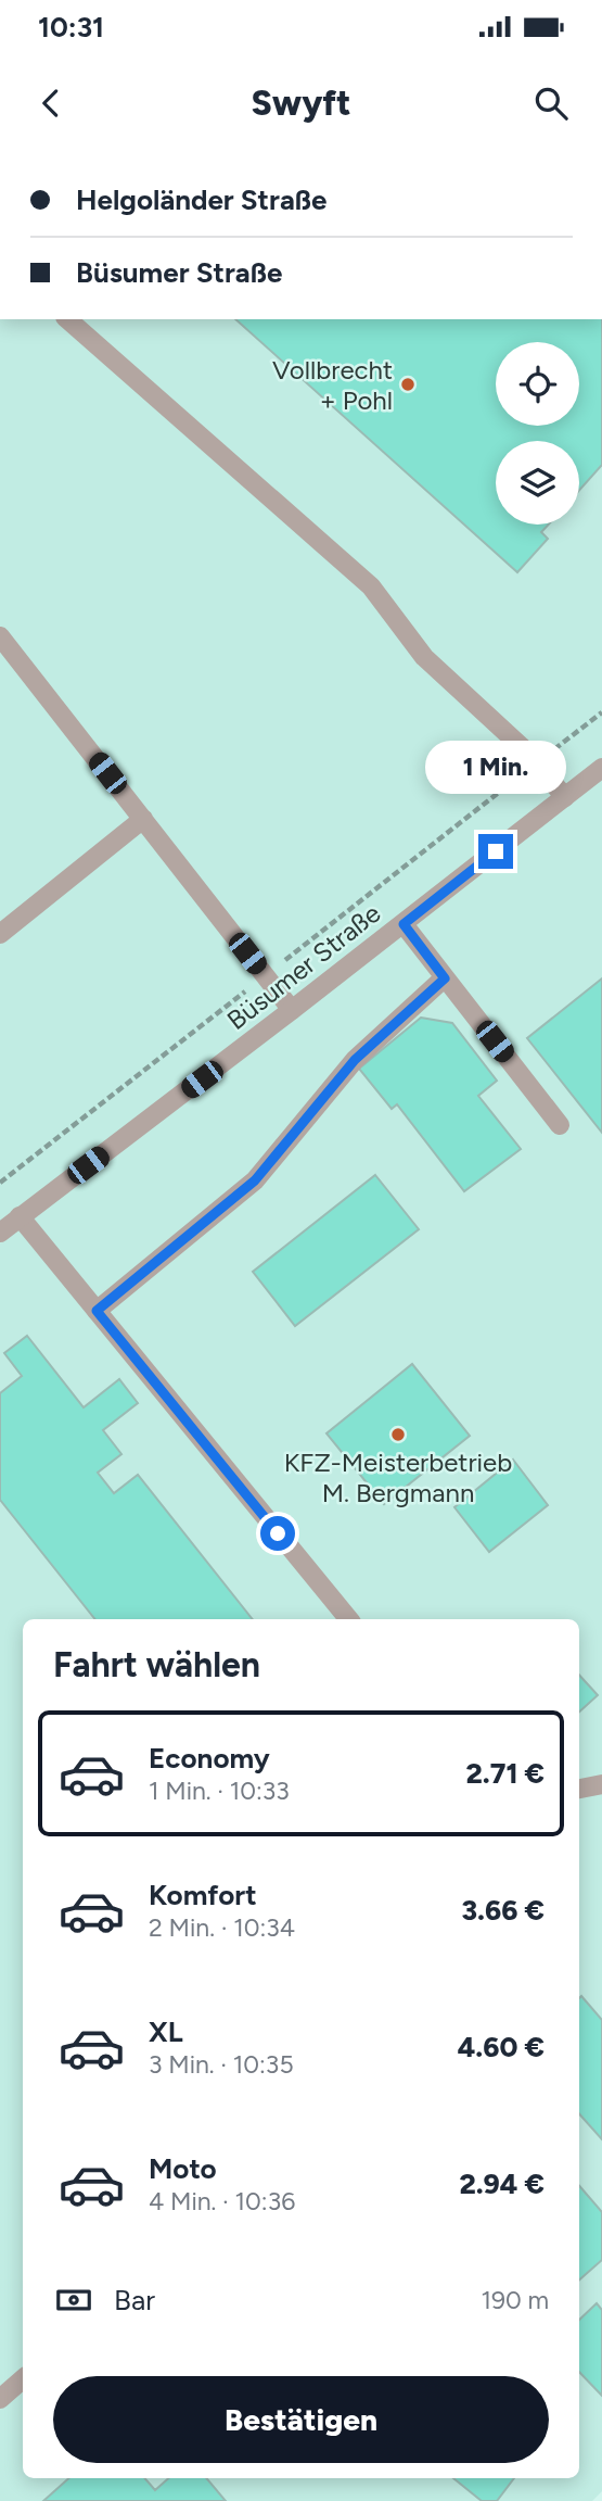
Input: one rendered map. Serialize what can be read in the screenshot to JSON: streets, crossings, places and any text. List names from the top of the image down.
{
  "streets": {
    "street": ["Büsumer Straße"]
  },
  "places": ["Vollbrecht + Pohl", "KFZ-Meisterbetrieb M. Bergmann"],
  "page": {
    "status": "10:31",
    "header": "Swyft",
    "banner": ["Helgoländer Straße", "Büsumer Straße"],
    "bubble": "1 Min.",
    "heading": "Fahrt wählen",
    "list": [
      {
        "name": "Economy",
        "note": "1 Min. · 10:33",
        "value": "2.71 €"
      },
      {
        "name": "Komfort",
        "note": "2 Min. · 10:34",
        "value": "3.66 €"
      },
      {
        "name": "XL",
        "note": "3 Min. · 10:35",
        "value": "4.60 €"
      },
      {
        "name": "Moto",
        "note": "4 Min. · 10:36",
        "value": "2.94 €"
      }
    ],
    "pay": ["Bar", "190 m"],
    "buttons": "Bestätigen"
  }
}
